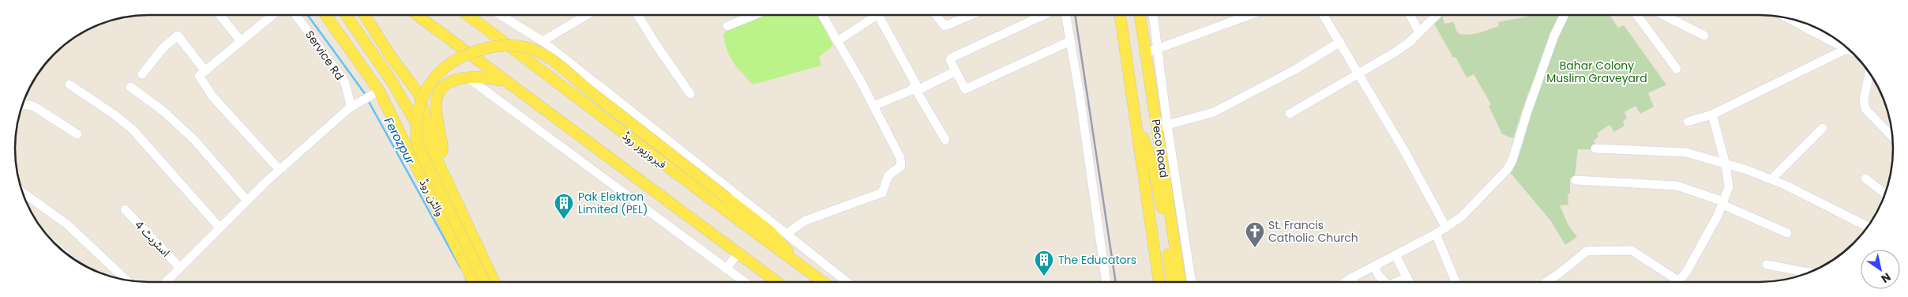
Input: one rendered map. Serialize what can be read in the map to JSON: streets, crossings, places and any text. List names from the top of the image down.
{
  "streets": {
    "main road": ["Peco Road", "فیروزپور روڈ", "والٹن روڈ"],
    "street": ["Service Rd", "اسٹریٹ 4"]
  },
  "water": ["Ferozpur"],
  "parks": ["Bahar Colony Muslim Graveyard"],
  "places": {
    "building": ["Pak Elektron Limited (PEL)", "The Educators"],
    "church": ["St. Francis Catholic Church"]
  },
  "north": "bottom right"
}
